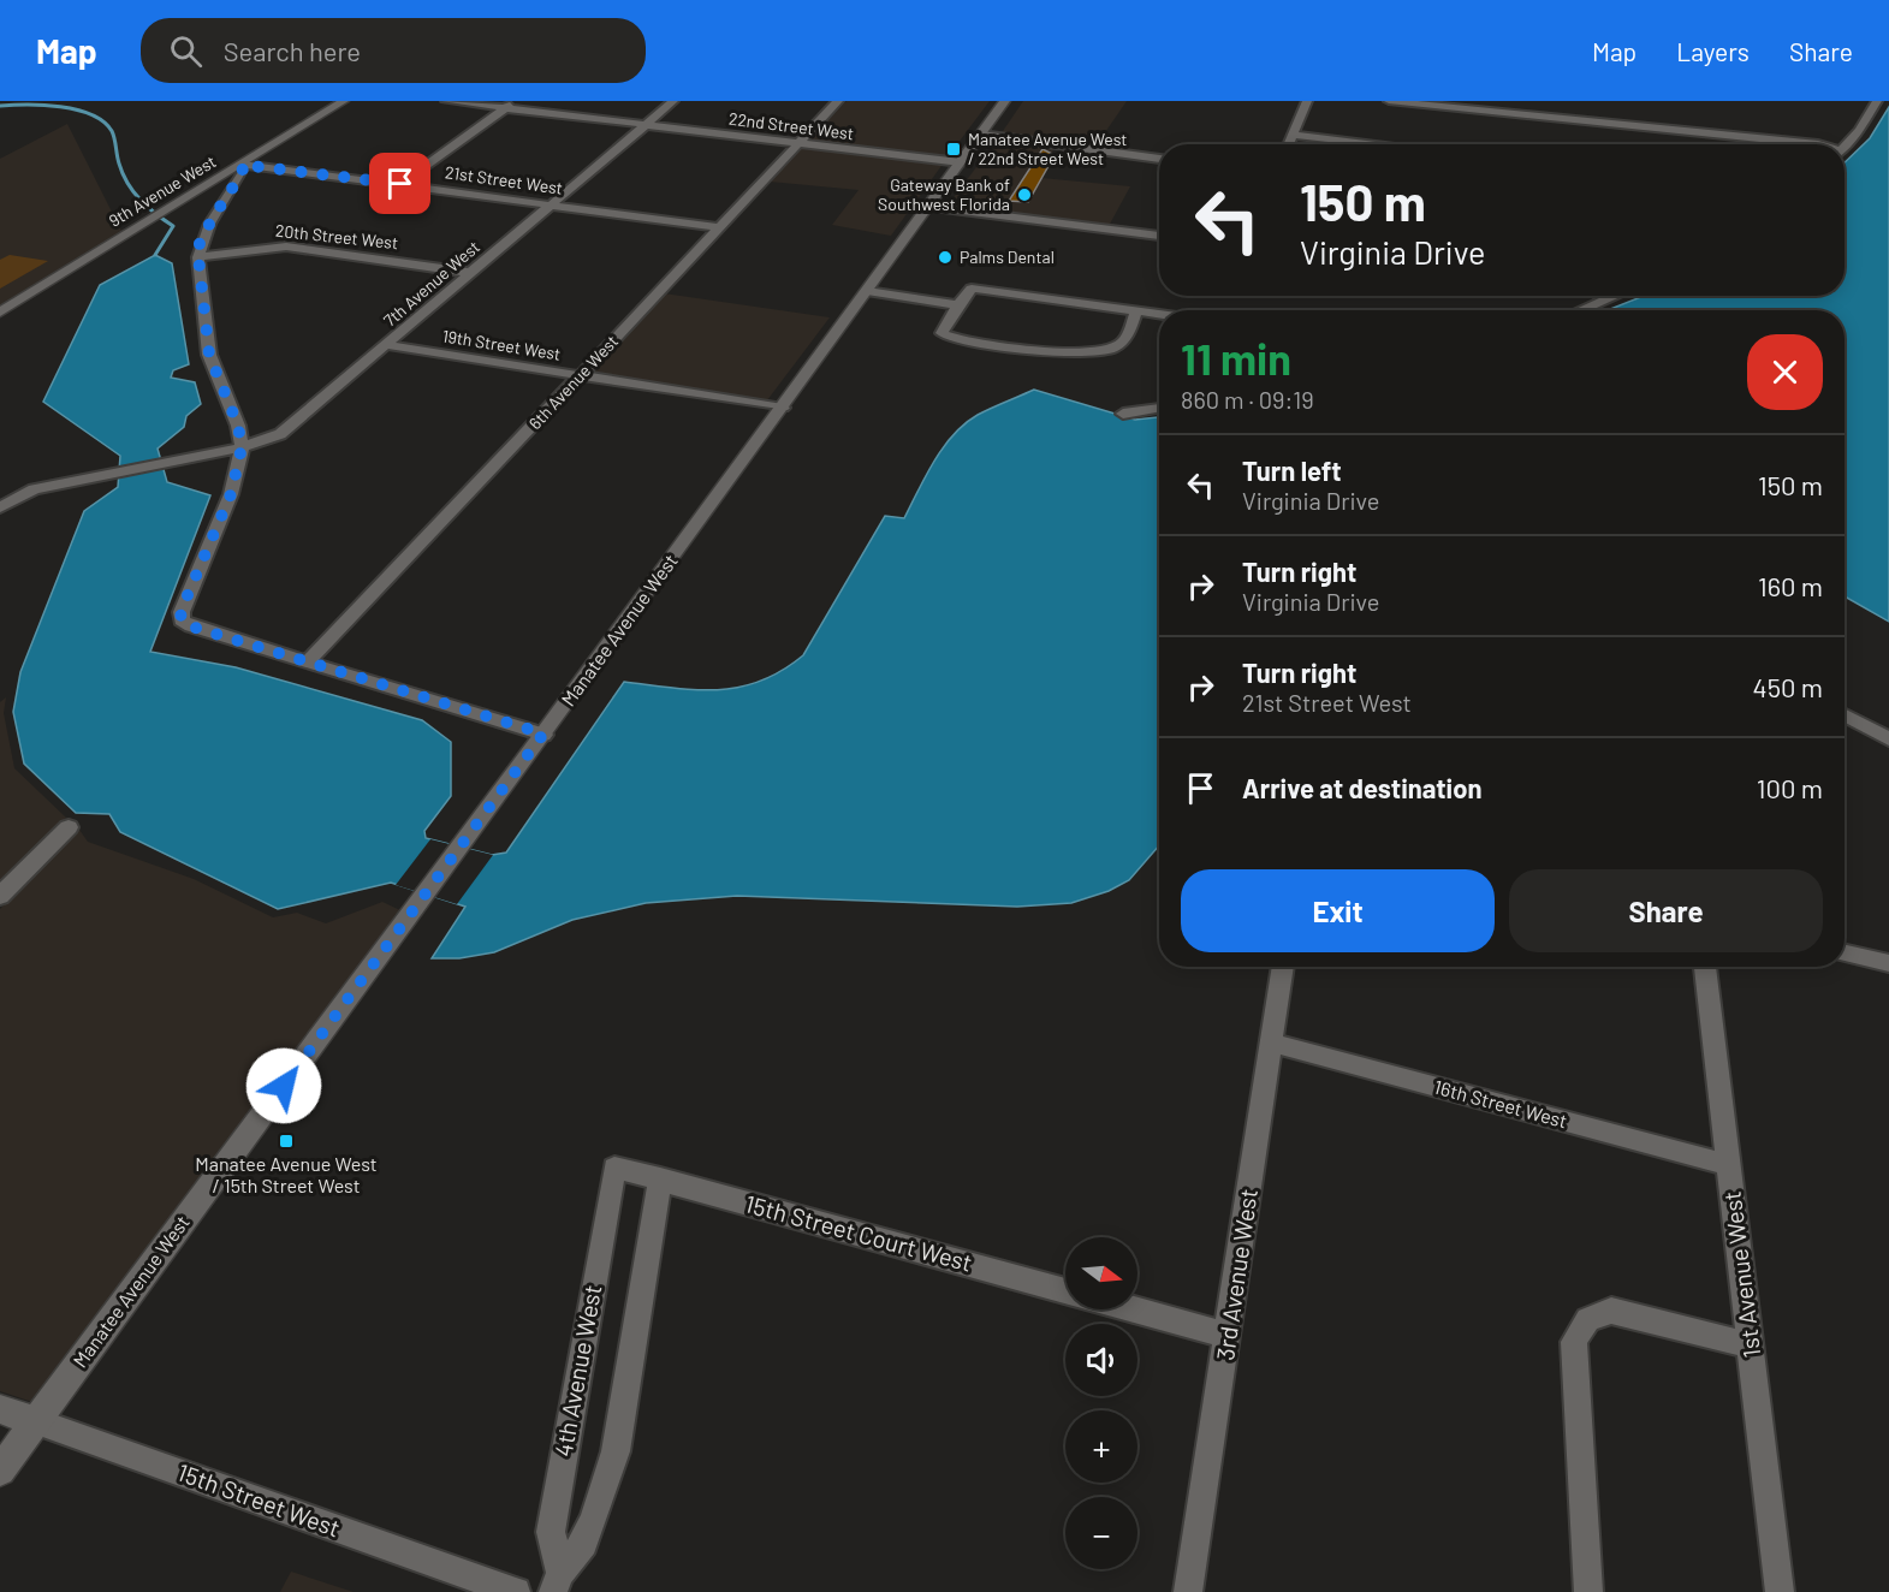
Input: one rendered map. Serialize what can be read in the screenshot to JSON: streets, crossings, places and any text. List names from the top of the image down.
{
  "streets": {
    "main road": ["9th Avenue West", "Manatee Avenue West", "15th Street West"],
    "street": [
      "22nd Street West",
      "21st Street West",
      "20th Street West",
      "7th Avenue West",
      "19th Street West",
      "6th Avenue West",
      "16th Street West",
      "15th Street Court West",
      "3rd Avenue West",
      "1st Avenue West",
      "4th Avenue West"
    ]
  },
  "crossings": [
    ["22nd Street West", "7th Avenue West"],
    ["22nd Street West", "6th Avenue West"],
    ["22nd Street West", "Manatee Avenue West"],
    ["21st Street West", "9th Avenue West"],
    ["21st Street West", "7th Avenue West"],
    ["21st Street West", "6th Avenue West"],
    ["20th Street West", "7th Avenue West"],
    ["7th Avenue West", "19th Street West"],
    ["19th Street West", "6th Avenue West"],
    ["19th Street West", "Manatee Avenue West"],
    ["Manatee Avenue West", "15th Street West"],
    ["16th Street West", "3rd Avenue West"],
    ["16th Street West", "1st Avenue West"],
    ["15th Street Court West", "4th Avenue West"]
  ],
  "places": {
    "transit": ["Manatee Avenue West / 22nd Street West", "Manatee Avenue West / 15th Street West"],
    "other": ["Gateway Bank of Southwest Florida", "Palms Dental"]
  },
  "north": "right",
  "page": {
    "header": "Map",
    "search": "Search here",
    "nav": ["Map", "Layers", "Share"],
    "turn": ["150 m", "Virginia Drive"],
    "heading": ["11 min", "860 m · 09:19"],
    "list": [
      {
        "name": "Turn left",
        "note": "Virginia Drive",
        "value": "150 m"
      },
      {
        "name": "Turn right",
        "note": "Virginia Drive",
        "value": "160 m"
      },
      {
        "name": "Turn right",
        "note": "21st Street West",
        "value": "450 m"
      },
      {
        "name": "Arrive at destination",
        "value": "100 m"
      }
    ],
    "buttons": ["Exit", "Share"],
    "map_buttons": ["+", "−"]
  }
}
